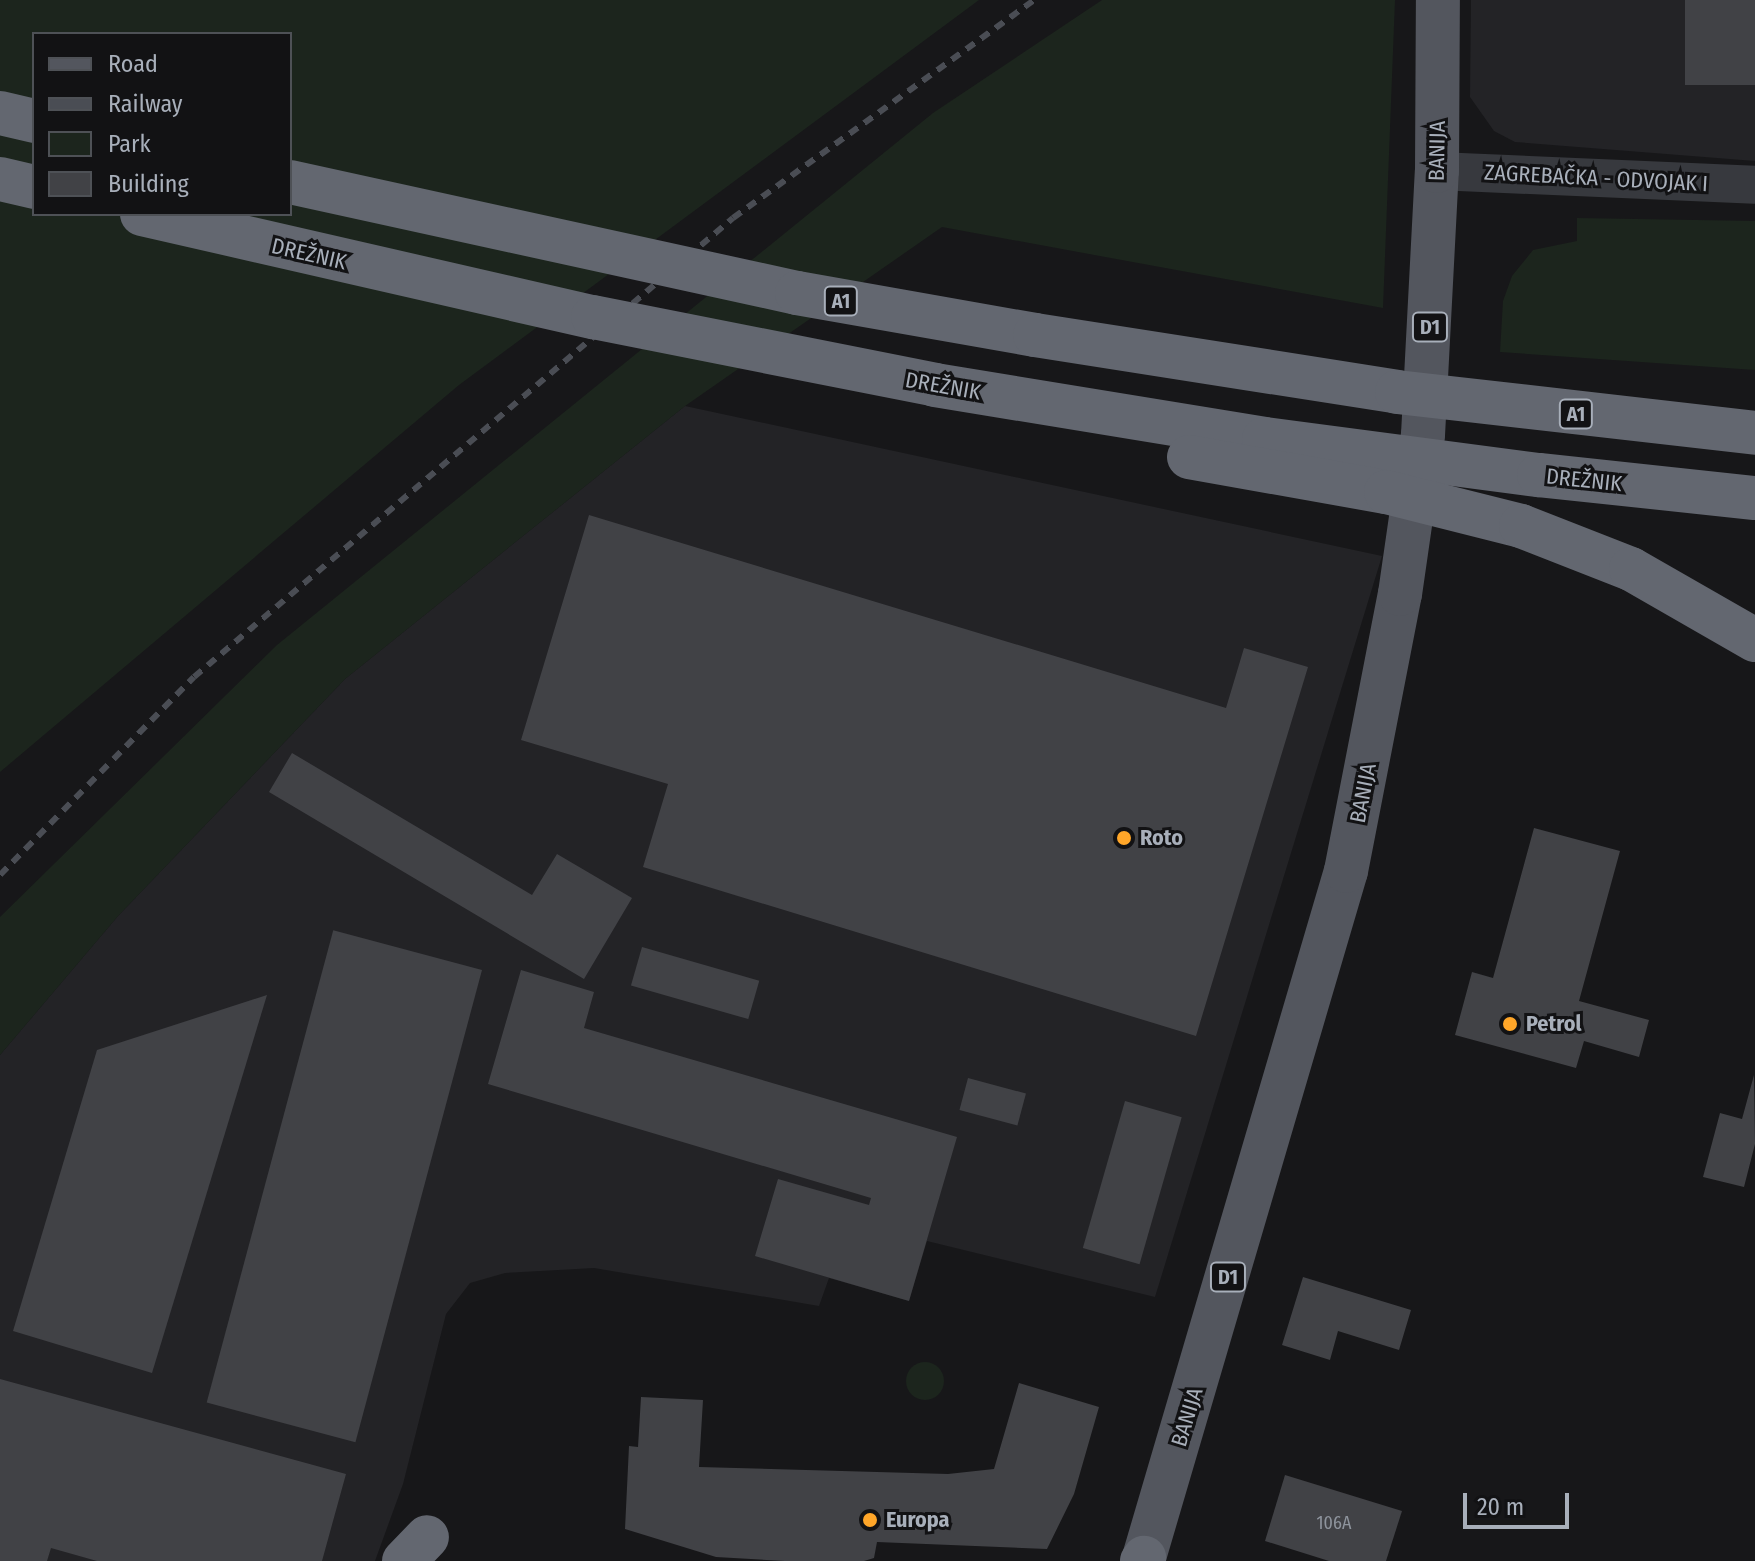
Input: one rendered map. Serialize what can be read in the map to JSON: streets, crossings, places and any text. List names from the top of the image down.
{
  "streets": {
    "highway": ["DREŽNIK", "A1"],
    "main road": ["BANIJA", "D1"],
    "street": ["ZAGREBAČKA - ODVOJAK I"]
  },
  "crossings": [
    ["BANIJA", "ZAGREBAČKA - ODVOJAK I"]
  ],
  "places": ["Roto", "Petrol", "Europa"],
  "house_numbers": ["106A"],
  "legend": [
    "Road",
    "Railway",
    "Park",
    "Building"
  ],
  "scale_bar": "20 m"
}
